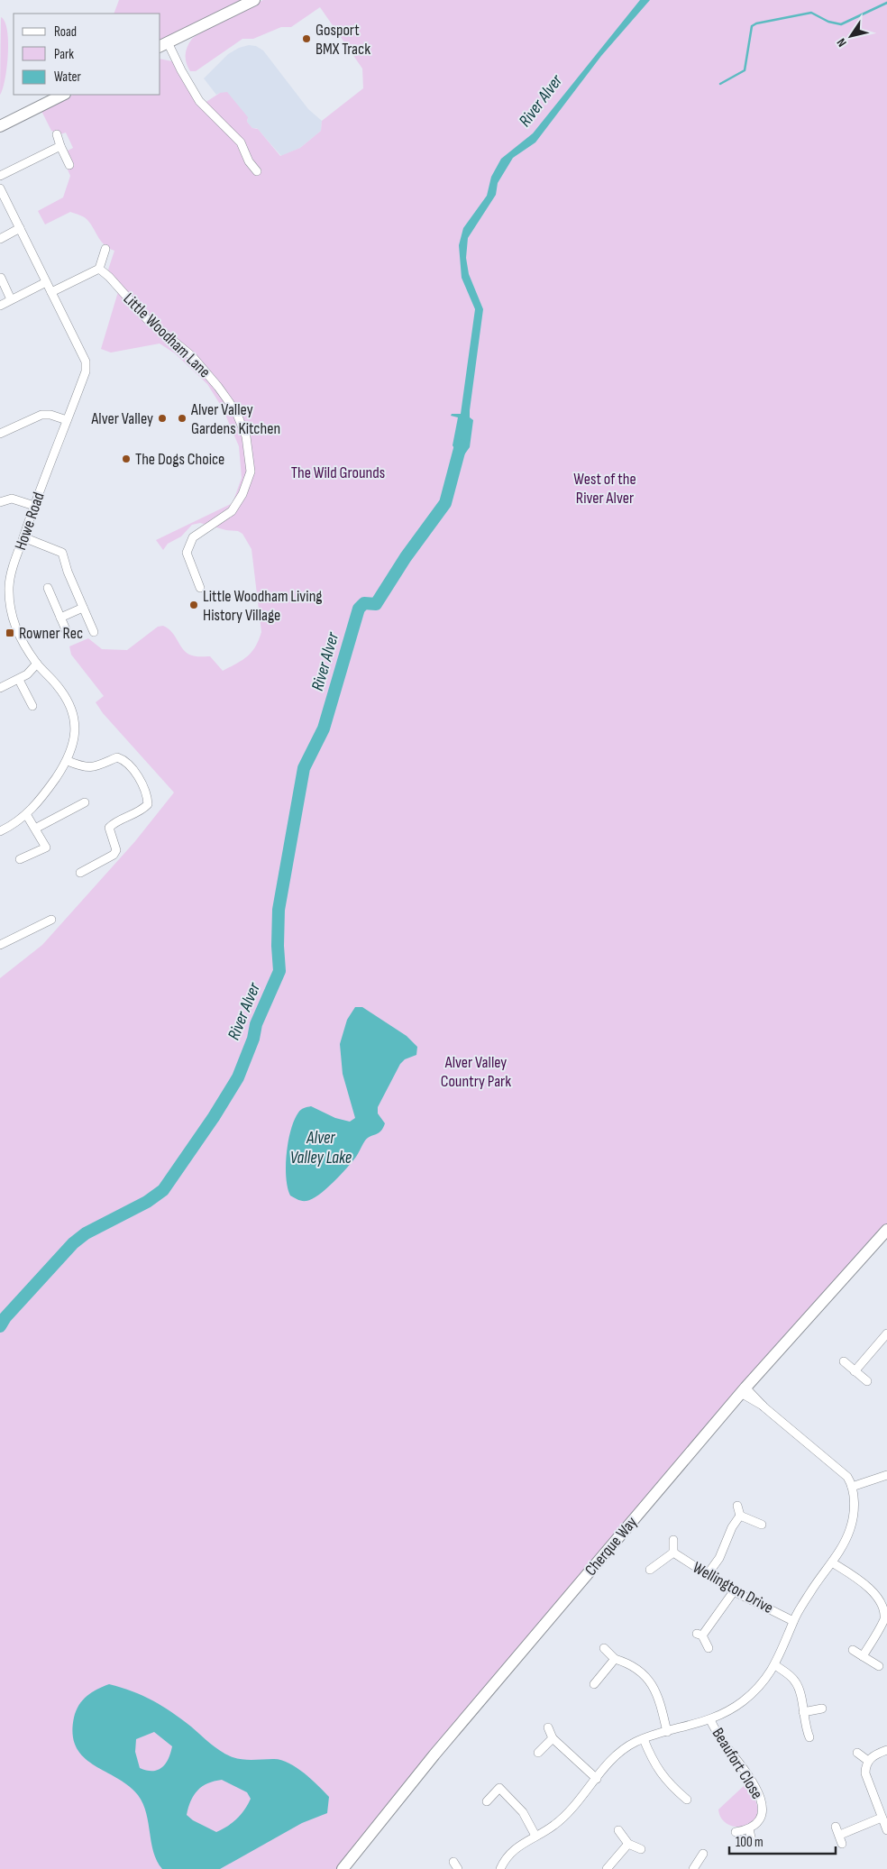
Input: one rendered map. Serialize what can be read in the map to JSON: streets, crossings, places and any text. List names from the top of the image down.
{
  "streets": {
    "street": [
      "Little Woodham Lane",
      "Howe Road",
      "Cherque Way",
      "Wellington Drive",
      "Beaufort Close"
    ]
  },
  "water": ["River Alver", "Alver Valley Lake"],
  "parks": ["The Wild Grounds", "West of the River Alver", "Alver Valley Country Park"],
  "places": {
    "other": [
      "Gosport BMX Track",
      "Alver Valley",
      "Alver Valley Gardens Kitchen",
      "The Dogs Choice",
      "Little Woodham Living History Village"
    ],
    "transit": ["Rowner Rec"]
  },
  "legend": ["Road", "Park", "Water"],
  "scale_bar": "100 m",
  "north": "bottom left"
}
